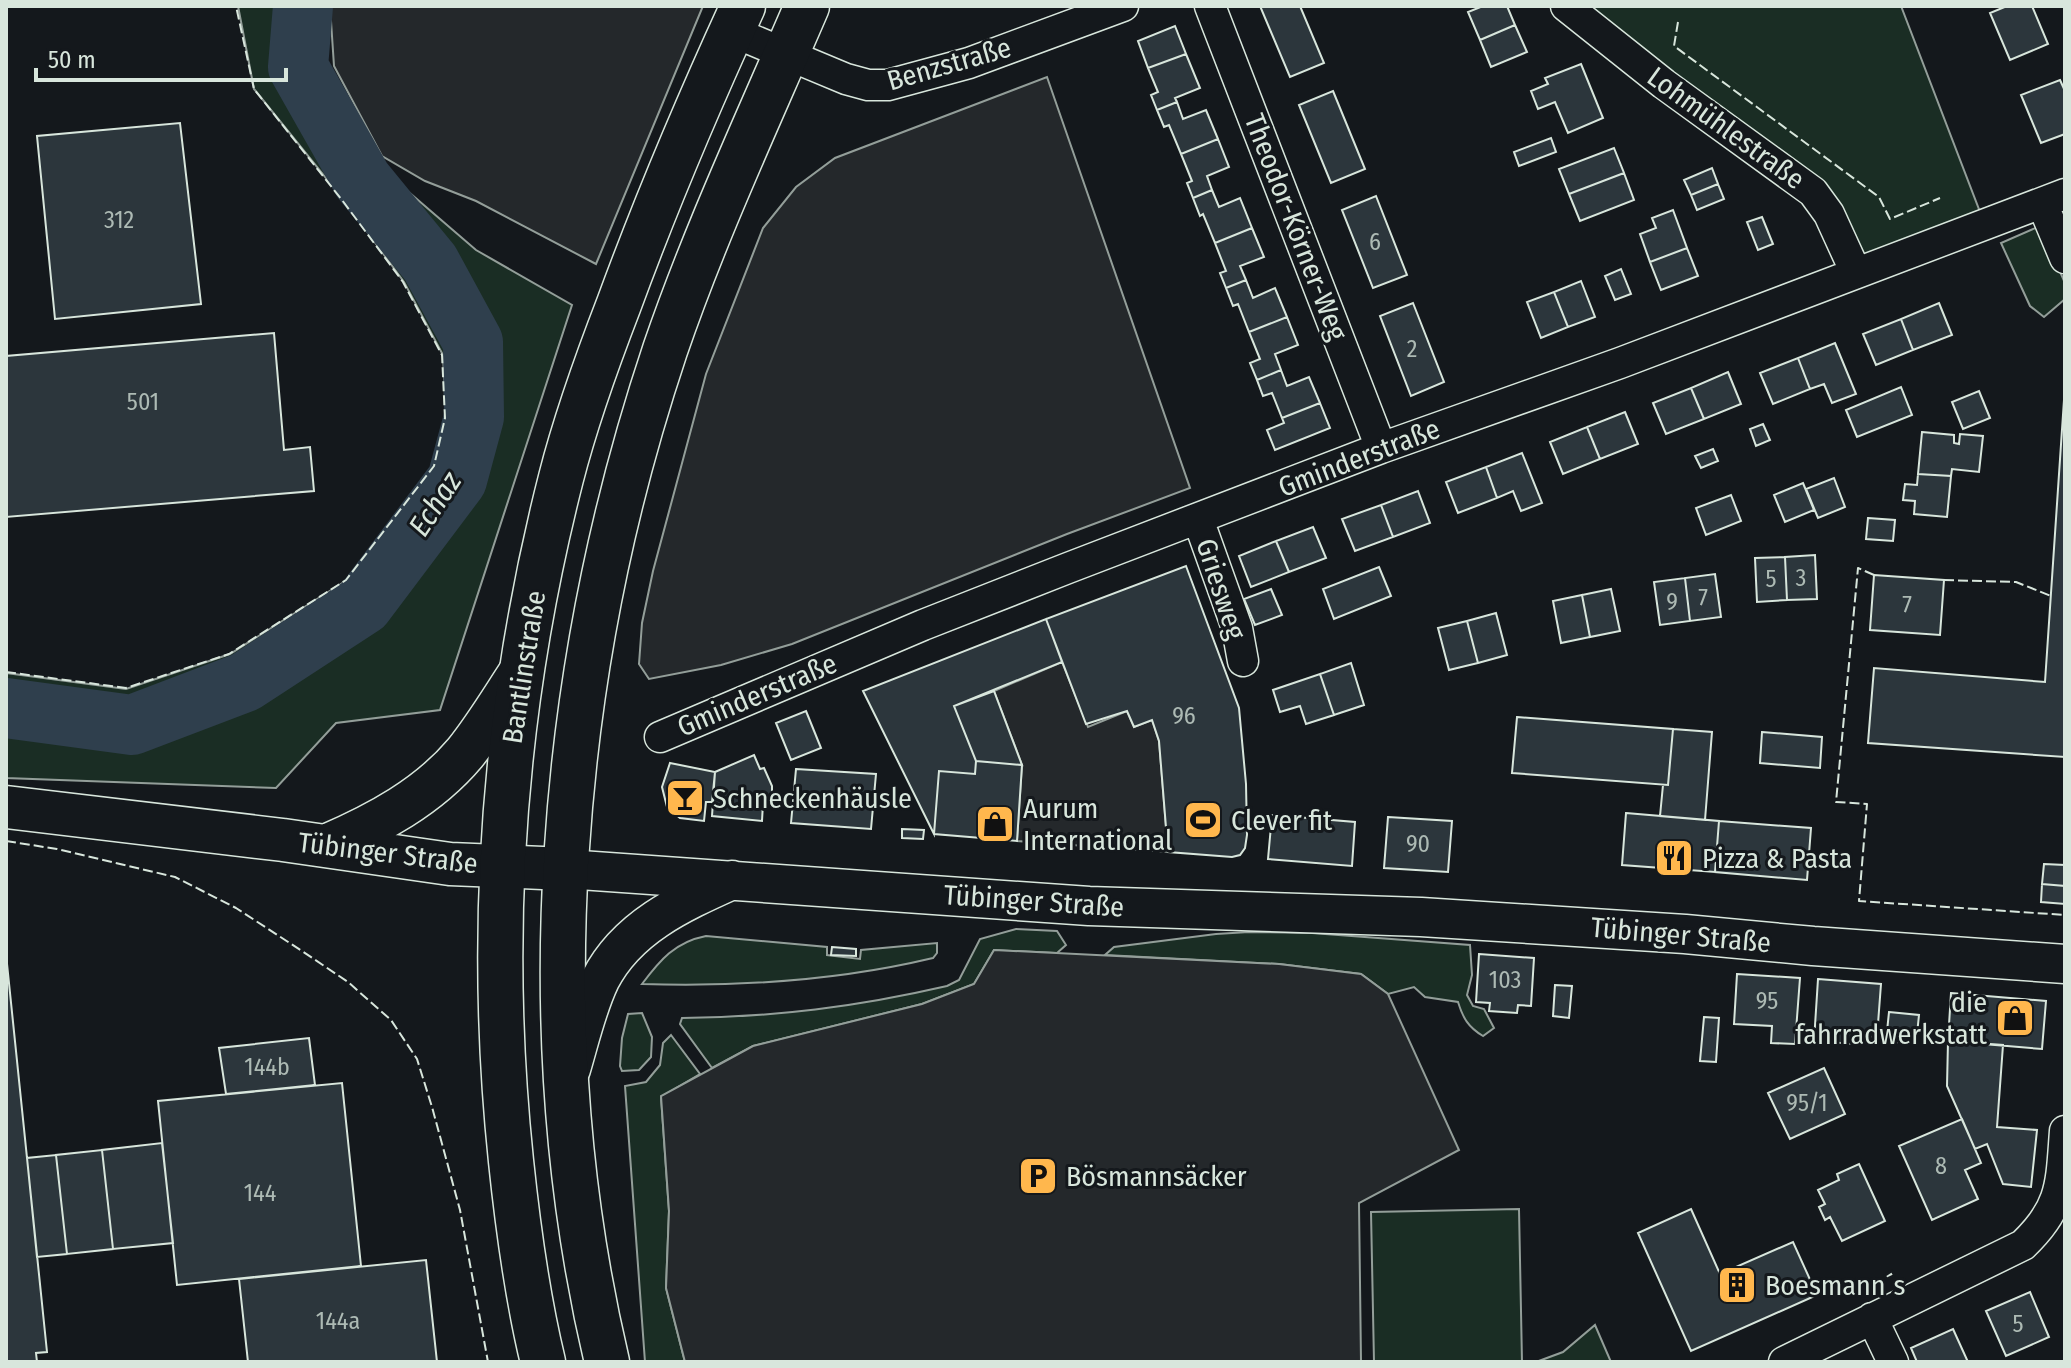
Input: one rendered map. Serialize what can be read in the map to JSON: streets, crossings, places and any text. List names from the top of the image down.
{
  "streets": {
    "main road": ["Bantlinstraße", "Tübinger Straße"],
    "street": [
      "Benzstraße",
      "Lohmühlestraße",
      "Theodor-Körner-Weg",
      "Gminderstraße",
      "Griesweg"
    ]
  },
  "crossings": [
    ["Benzstraße", "Bantlinstraße"],
    ["Lohmühlestraße", "Gminderstraße"],
    ["Theodor-Körner-Weg", "Gminderstraße"],
    ["Gminderstraße", "Griesweg"],
    ["Bantlinstraße", "Tübinger Straße"]
  ],
  "water": ["Echaz"],
  "places": {
    "bar": ["Schneckenhäusle"],
    "sports": ["Clever fit"],
    "shop": ["Aurum International", "die fahrradwerkstatt"],
    "restaurant": ["Pizza & Pasta"],
    "parking": ["Bösmannsäcker"],
    "building": ["Boesmann´s"]
  },
  "house_numbers": [
    "312",
    "6",
    "2",
    "501",
    "3",
    "5",
    "7",
    "9",
    "7",
    "96",
    "90",
    "103",
    "95",
    "144b",
    "95/1",
    "8",
    "144",
    "144a",
    "5"
  ],
  "scale_bar": "50 m"
}
